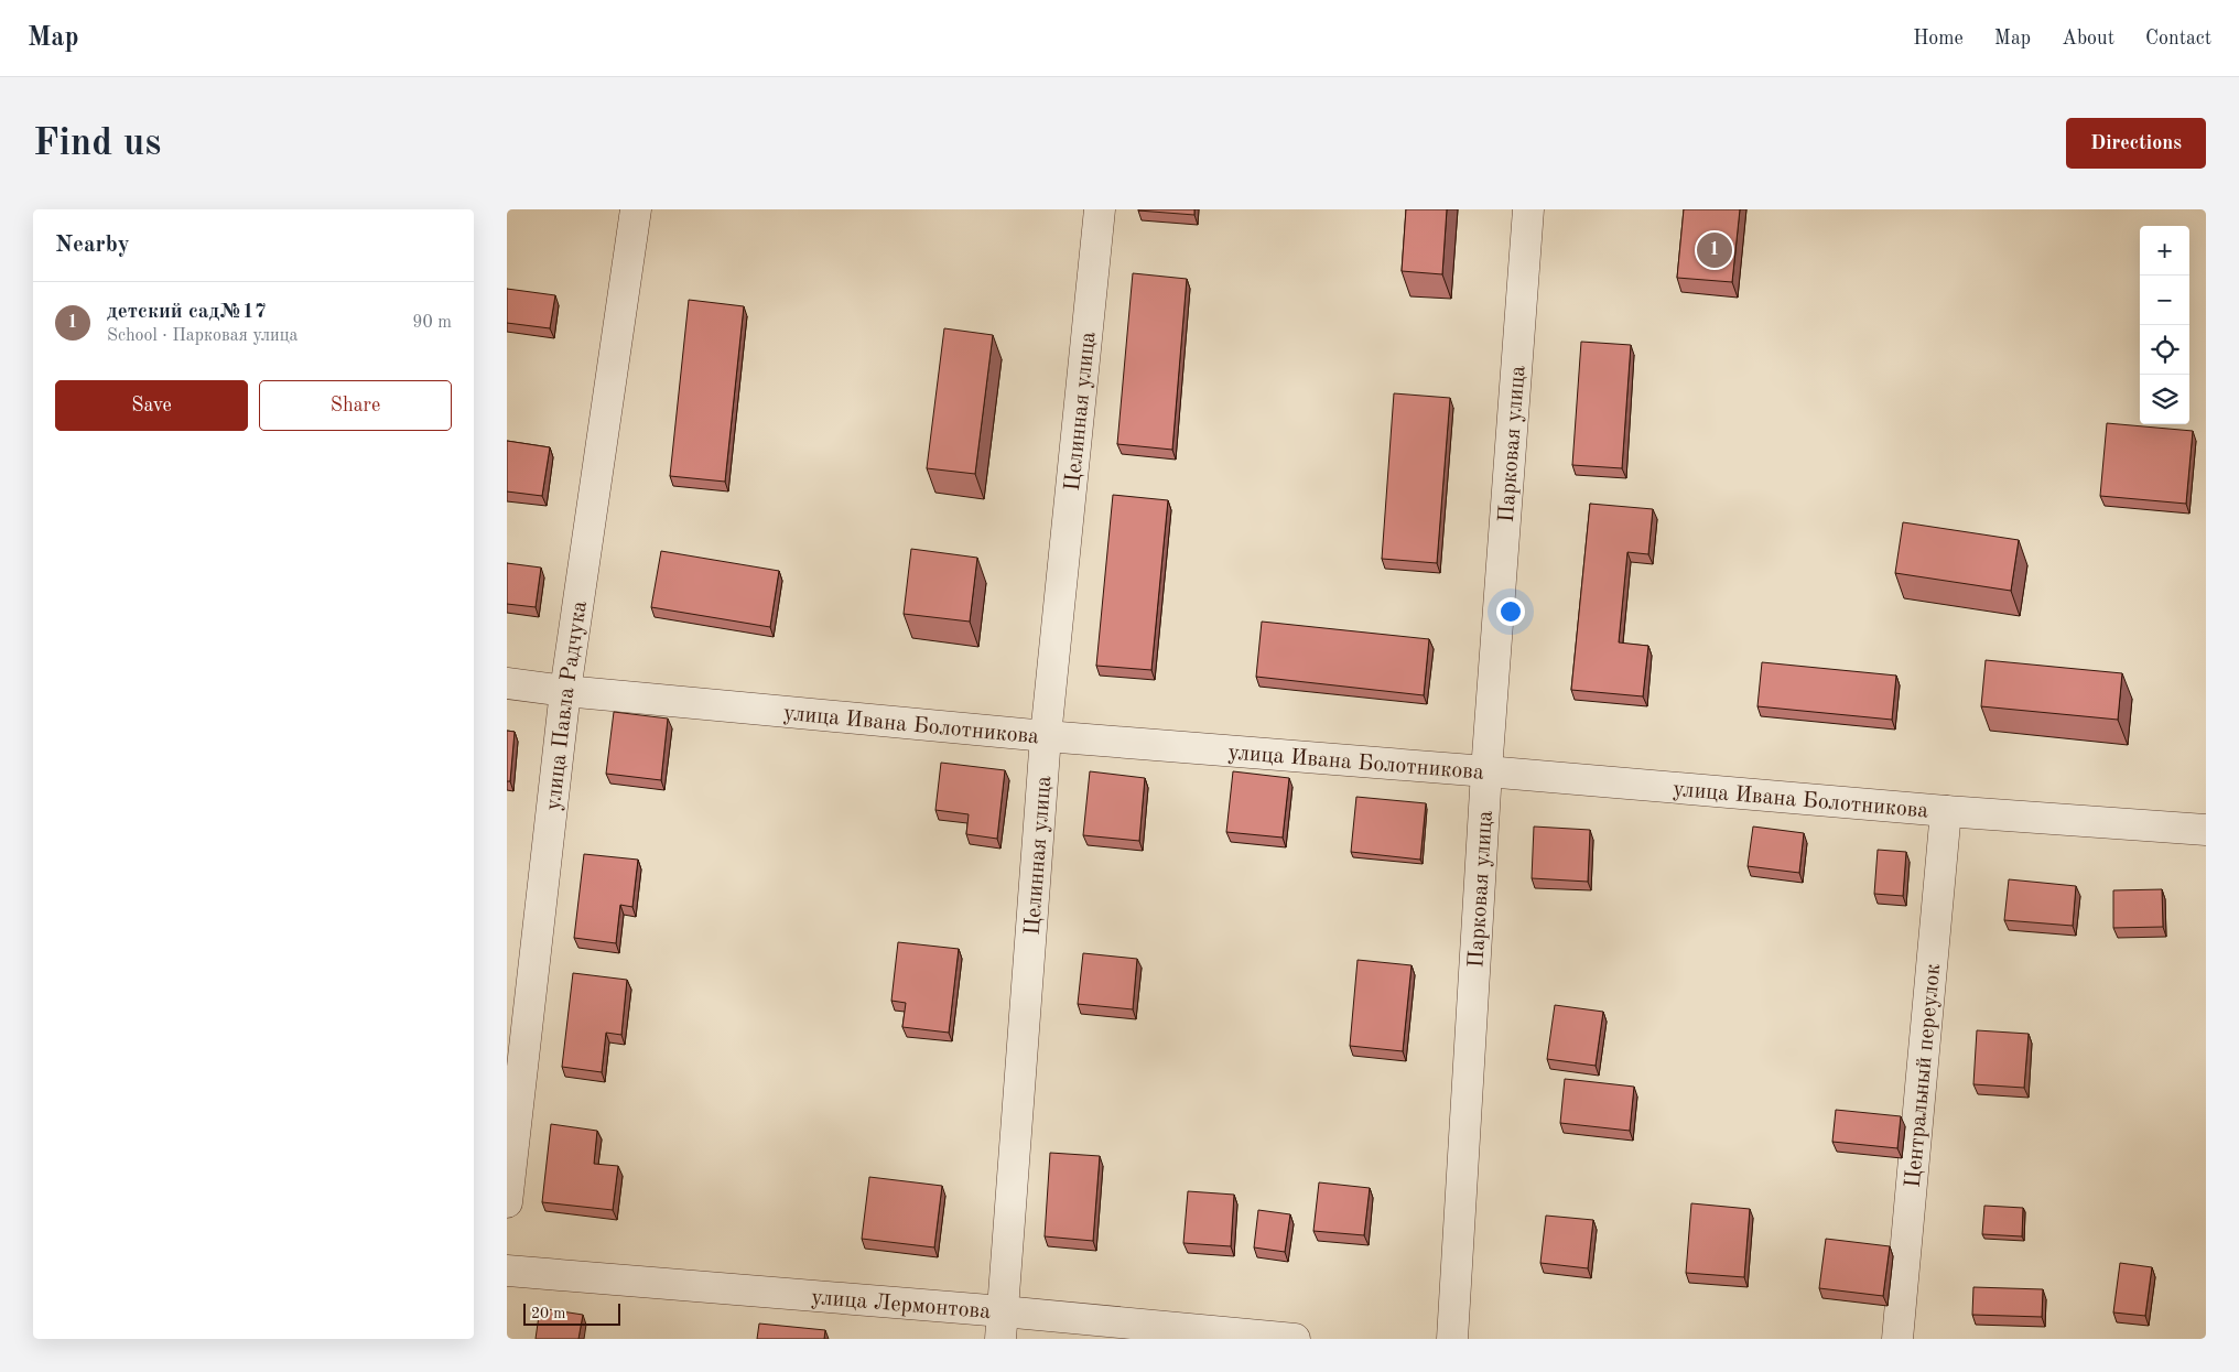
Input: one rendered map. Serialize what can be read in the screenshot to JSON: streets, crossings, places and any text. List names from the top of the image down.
{
  "streets": {
    "street": [
      "Целинная улица",
      "Парковая улица",
      "улица Павла Радчука",
      "улица Ивана Болотникова",
      "Центральный переулок",
      "улица Лермонтова"
    ]
  },
  "crossings": [
    ["Целинная улица", "улица Ивана Болотникова"],
    ["Целинная улица", "улица Лермонтова"],
    ["Парковая улица", "улица Ивана Болотникова"],
    ["улица Павла Радчука", "улица Ивана Болотникова"],
    ["улица Ивана Болотникова", "Центральный переулок"]
  ],
  "scale_bar": "20 m",
  "page": {
    "header": "Map",
    "nav": [
      "Home",
      "Map",
      "About",
      "Contact"
    ],
    "buttons": [
      "Directions",
      ["Save", "Share"]
    ],
    "title": "Find us",
    "heading": "Nearby",
    "map_buttons": ["+", "−"],
    "pins": "1",
    "list": [
      {
        "mark": "1",
        "name": "детский сад№17",
        "note": "School · Парковая улица",
        "value": "90 m"
      }
    ],
    "scale": "20 m"
  }
}
